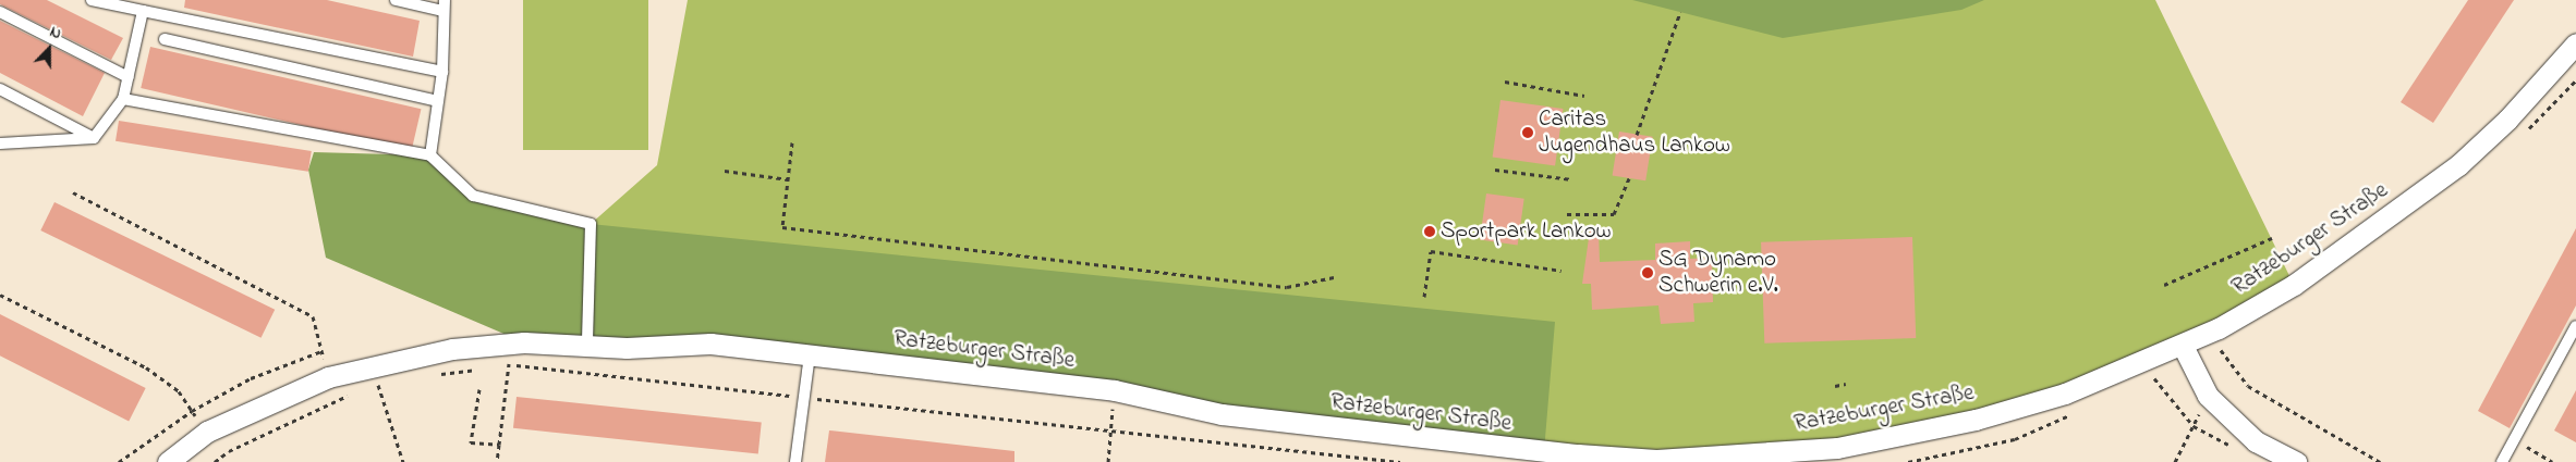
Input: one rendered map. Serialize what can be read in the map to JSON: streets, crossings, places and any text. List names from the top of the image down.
{
  "streets": {
    "street": ["Ratzeburger Straße"]
  },
  "places": ["Caritas Jugendhaus Lankow", "Sportpark Lankow", "SG Dynamo Schwerin e.V."],
  "north": "top"
}
